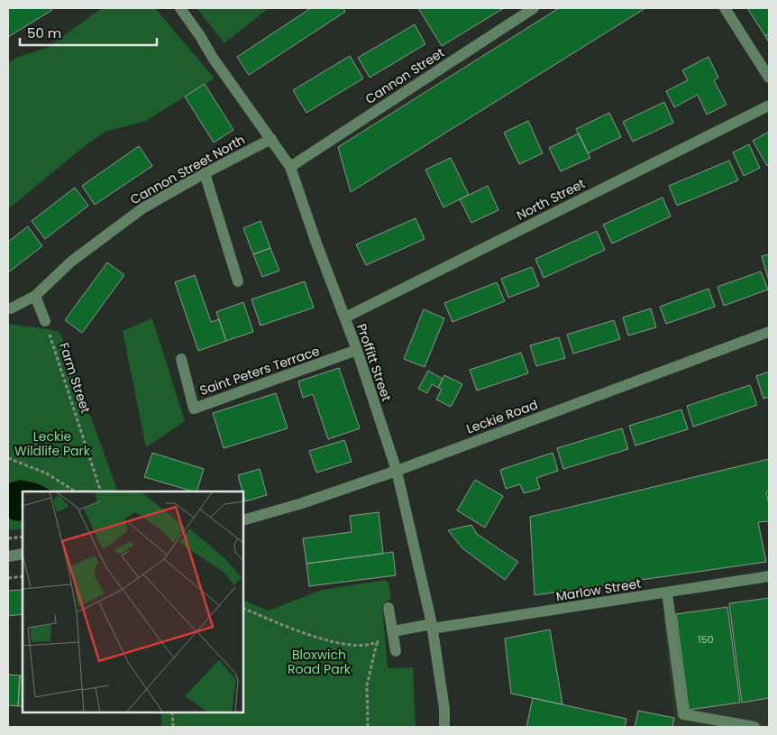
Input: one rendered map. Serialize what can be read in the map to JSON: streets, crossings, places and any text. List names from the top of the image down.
{
  "streets": {
    "street": [
      "Cannon Street",
      "Cannon Street North",
      "North Street",
      "Proffitt Street",
      "Saint Peters Terrace",
      "Leckie Road",
      "Marlow Street"
    ],
    "path": ["Farm Street"]
  },
  "crossings": [
    ["Cannon Street", "Proffitt Street"],
    ["Cannon Street North", "Proffitt Street"],
    ["North Street", "Proffitt Street"],
    ["Proffitt Street", "Saint Peters Terrace"],
    ["Proffitt Street", "Leckie Road"],
    ["Proffitt Street", "Marlow Street"]
  ],
  "parks": ["Leckie Wildlife Park", "Bloxwich Road Park"],
  "house_numbers": ["150"],
  "scale_bar": "50 m"
}
